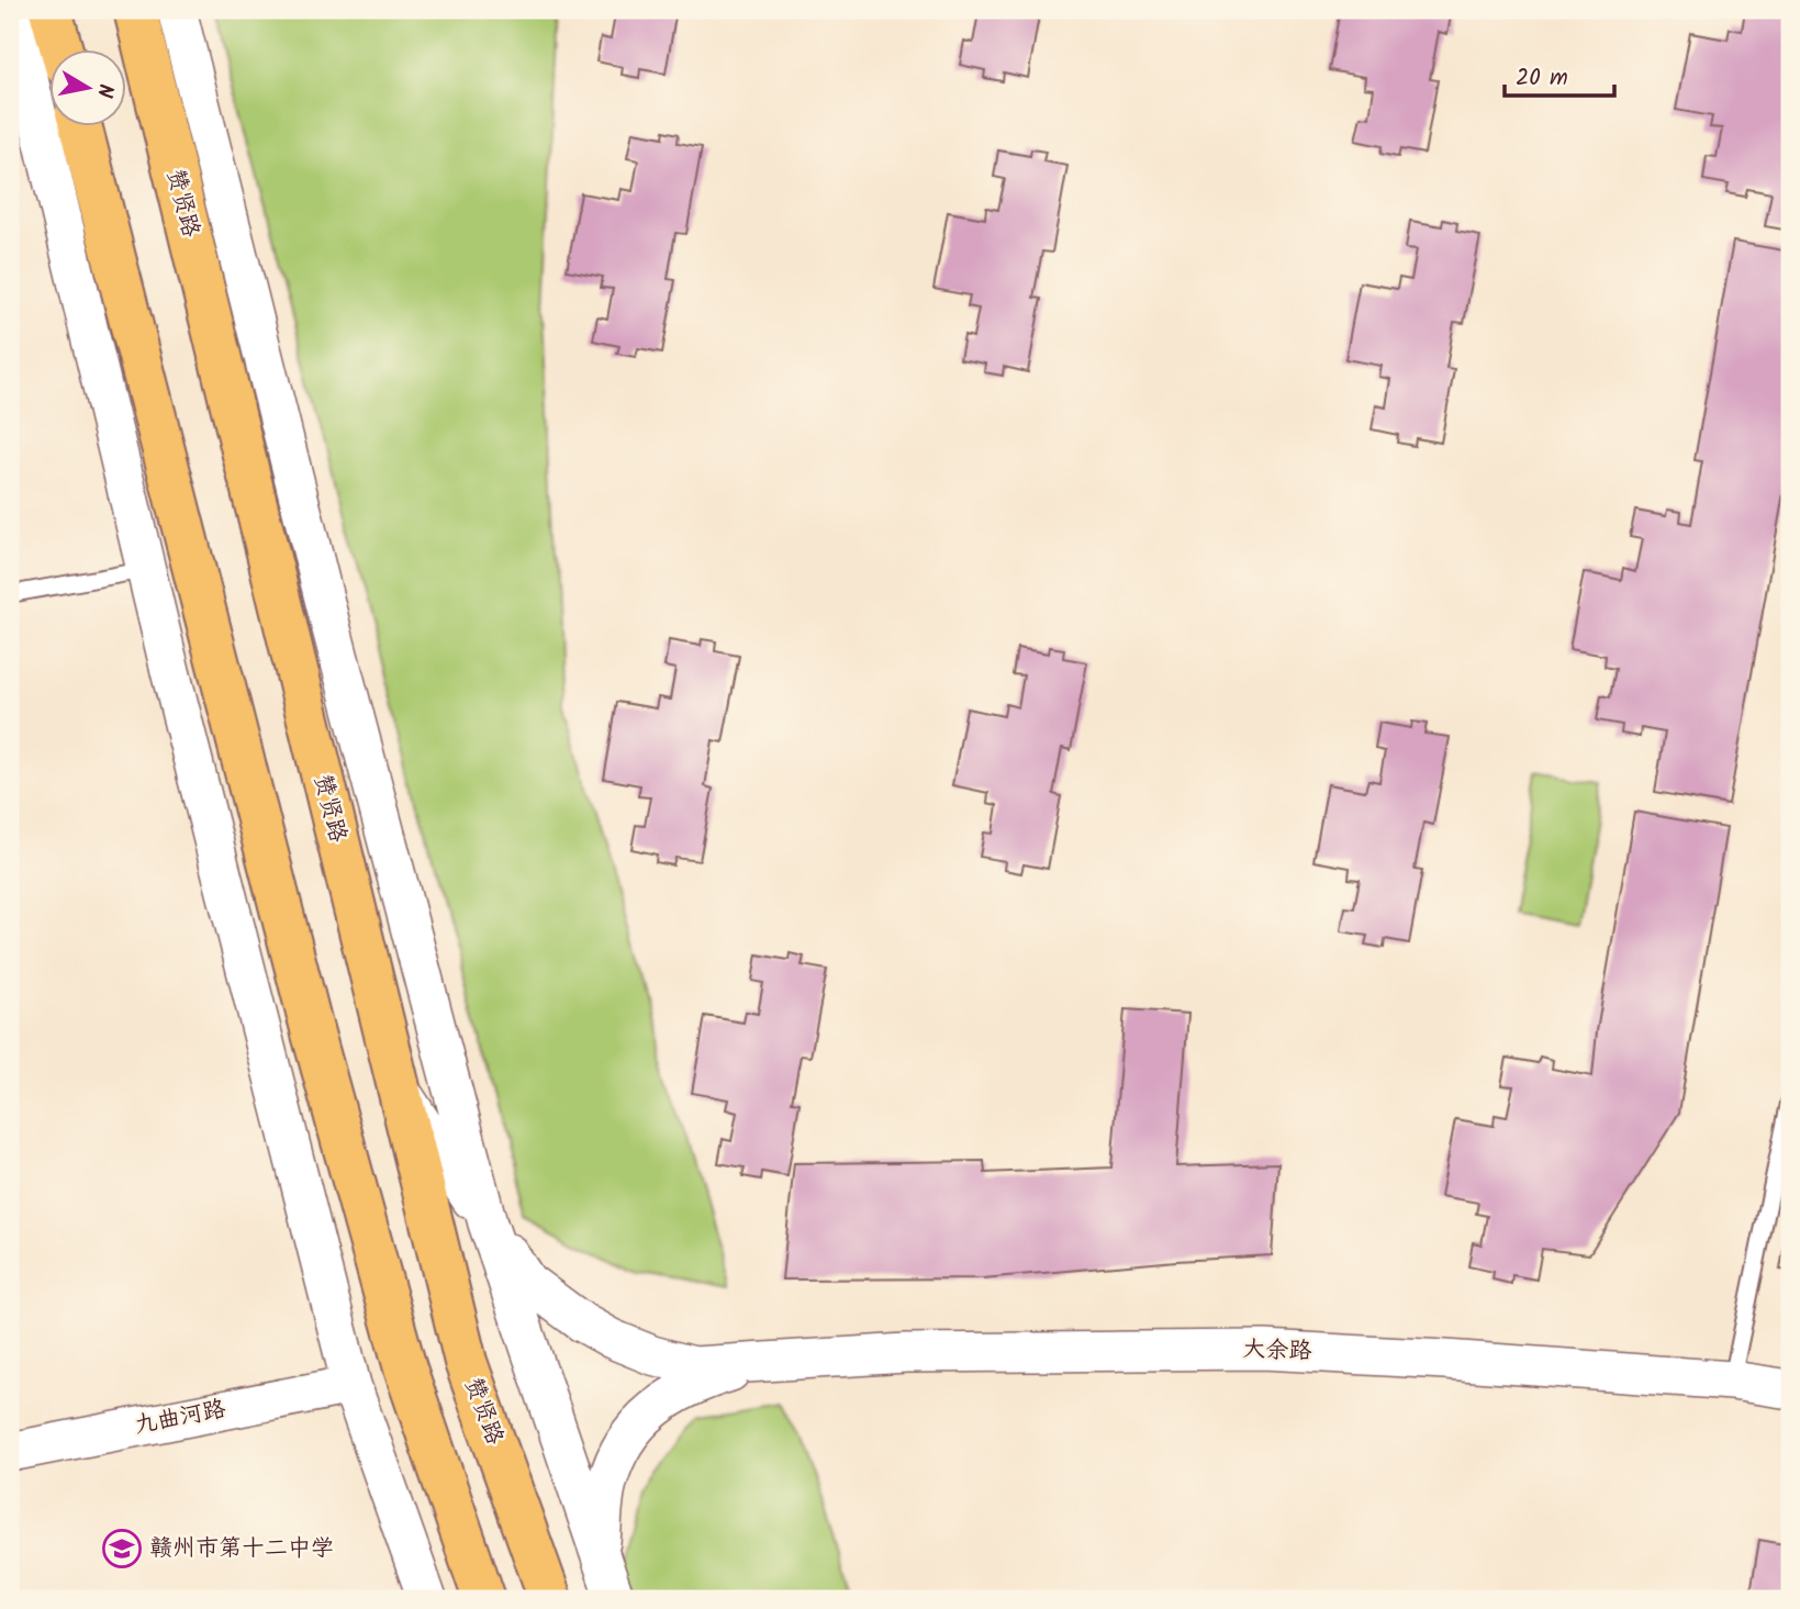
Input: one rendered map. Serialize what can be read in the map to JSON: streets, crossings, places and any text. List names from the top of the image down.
{
  "streets": {
    "main road": ["赞贤路"],
    "street": ["大余路", "九曲河路"]
  },
  "places": {
    "school or university": ["赣州市第十二中学"]
  },
  "scale_bar": "20 m",
  "north": "right"
}
